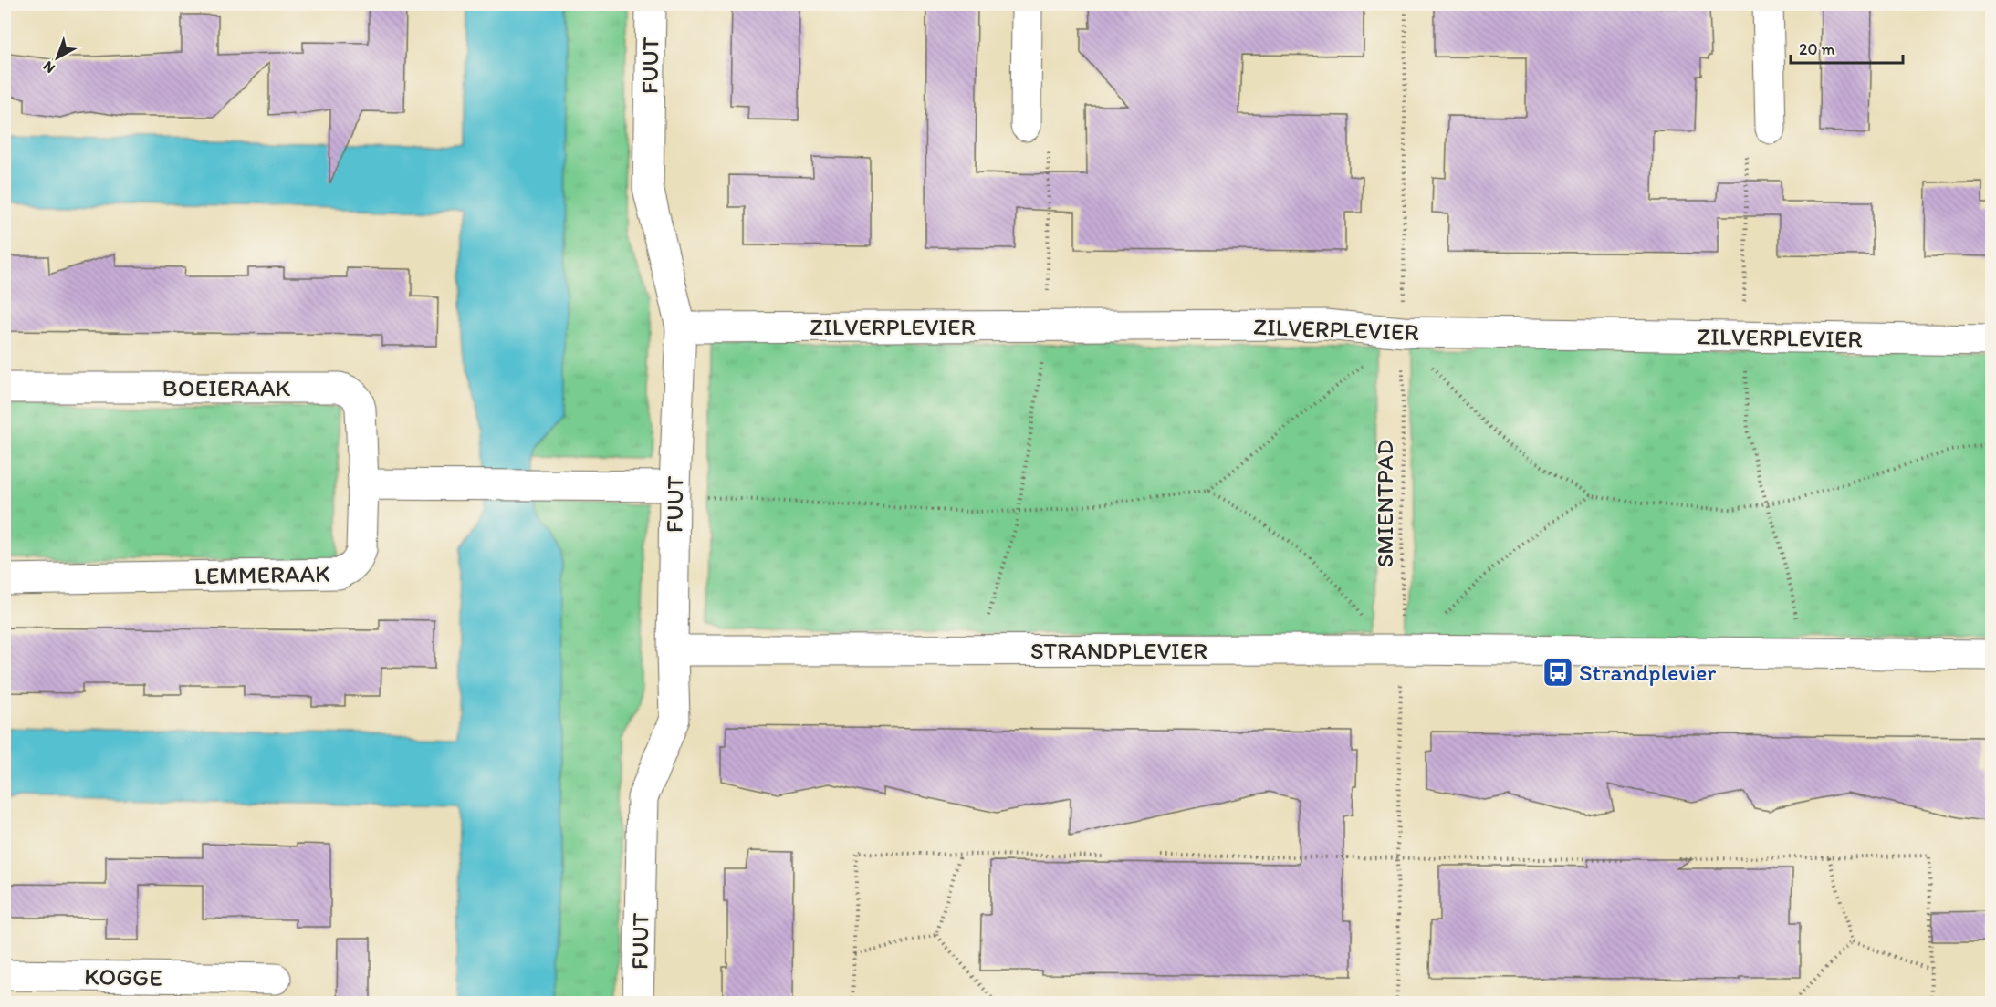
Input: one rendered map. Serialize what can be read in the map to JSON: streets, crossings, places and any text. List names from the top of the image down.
{
  "streets": {
    "street": [
      "FUUT",
      "ZILVERPLEVIER",
      "BOEIERAAK",
      "LEMMERAAK",
      "STRANDPLEVIER",
      "KOGGE"
    ],
    "path": ["SMIENTPAD"]
  },
  "crossings": [
    ["FUUT", "ZILVERPLEVIER"],
    ["FUUT", "STRANDPLEVIER"],
    ["ZILVERPLEVIER", "SMIENTPAD"],
    ["BOEIERAAK", "LEMMERAAK"],
    ["SMIENTPAD", "STRANDPLEVIER"]
  ],
  "places": {
    "bus stop": ["Strandplevier"]
  },
  "scale_bar": "20 m",
  "north": "bottom left"
}
